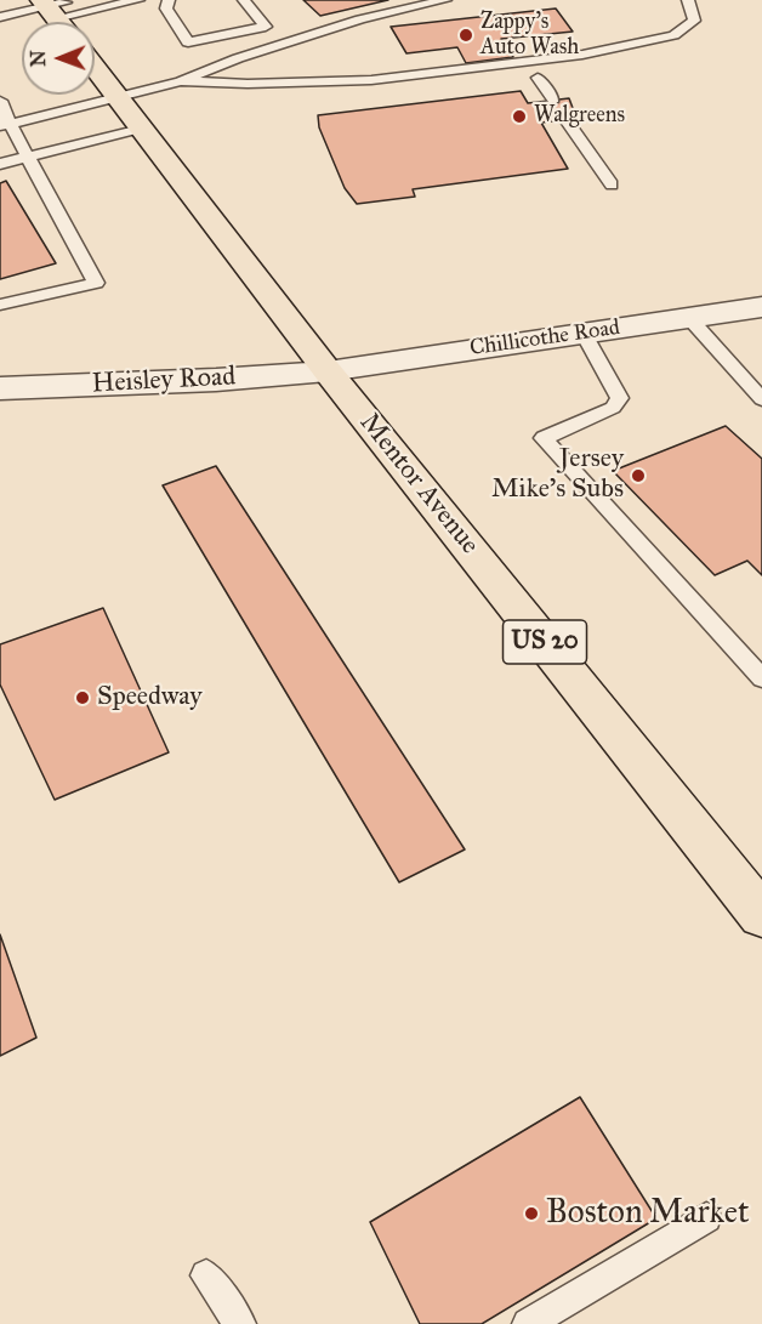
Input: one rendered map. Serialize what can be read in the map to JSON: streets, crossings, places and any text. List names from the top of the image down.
{
  "streets": {
    "main road": ["Mentor Avenue", "US 20"],
    "street": ["Chillicothe Road", "Heisley Road"]
  },
  "crossings": [
    ["Chillicothe Road", "Heisley Road"],
    ["Chillicothe Road", "Mentor Avenue"],
    ["Heisley Road", "Mentor Avenue"]
  ],
  "places": [
    "Zappy's Auto Wash",
    "Walgreens",
    "Jersey Mike's Subs",
    "Speedway",
    "Boston Market"
  ],
  "north": "left"
}
